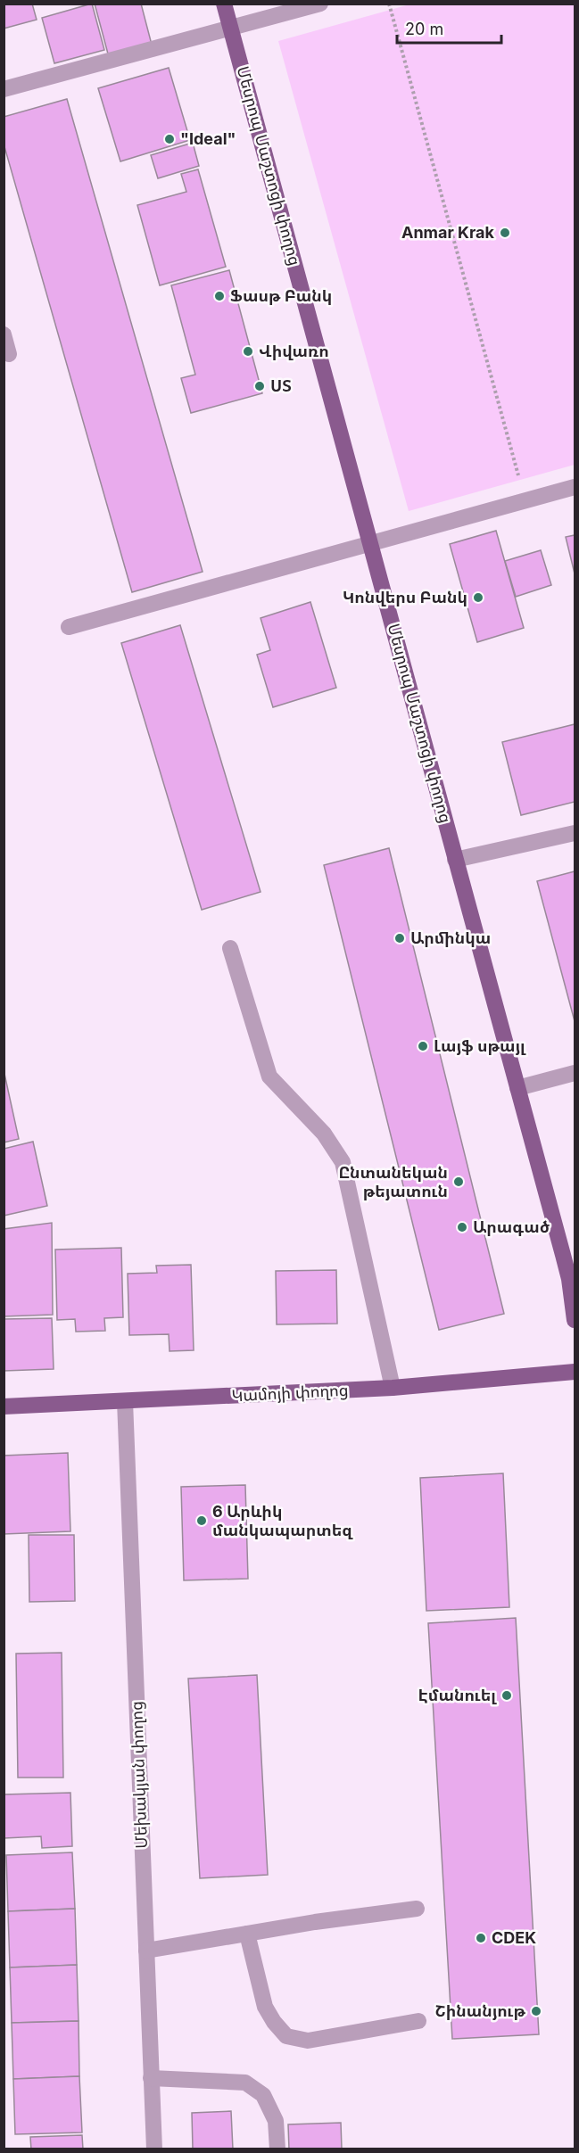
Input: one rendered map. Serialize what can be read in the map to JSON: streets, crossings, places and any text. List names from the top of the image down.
{
  "streets": {
    "main road": ["Մեսրոպ Մաշտոցի փողոց", "Կամոյի փողոց"],
    "street": ["Մեխակյան փողոց"]
  },
  "crossings": [
    ["Կամոյի փողոց", "Մեխակյան փողոց"]
  ],
  "places": [
    "\"Ideal\"",
    "Anmar Krak",
    "Ֆասթ Բանկ",
    "Վիվառո",
    "ՍՏ",
    "Կոնվերս Բանկ",
    "Արմինկա",
    "Լայֆ սթայլ",
    "Ընտանեկան թեյատուն",
    "Արագած",
    "6 Արևիկ մանկապարտեզ",
    "Էմանուել",
    "CDEK",
    "Շինանյութ"
  ],
  "scale_bar": "20 m"
}
